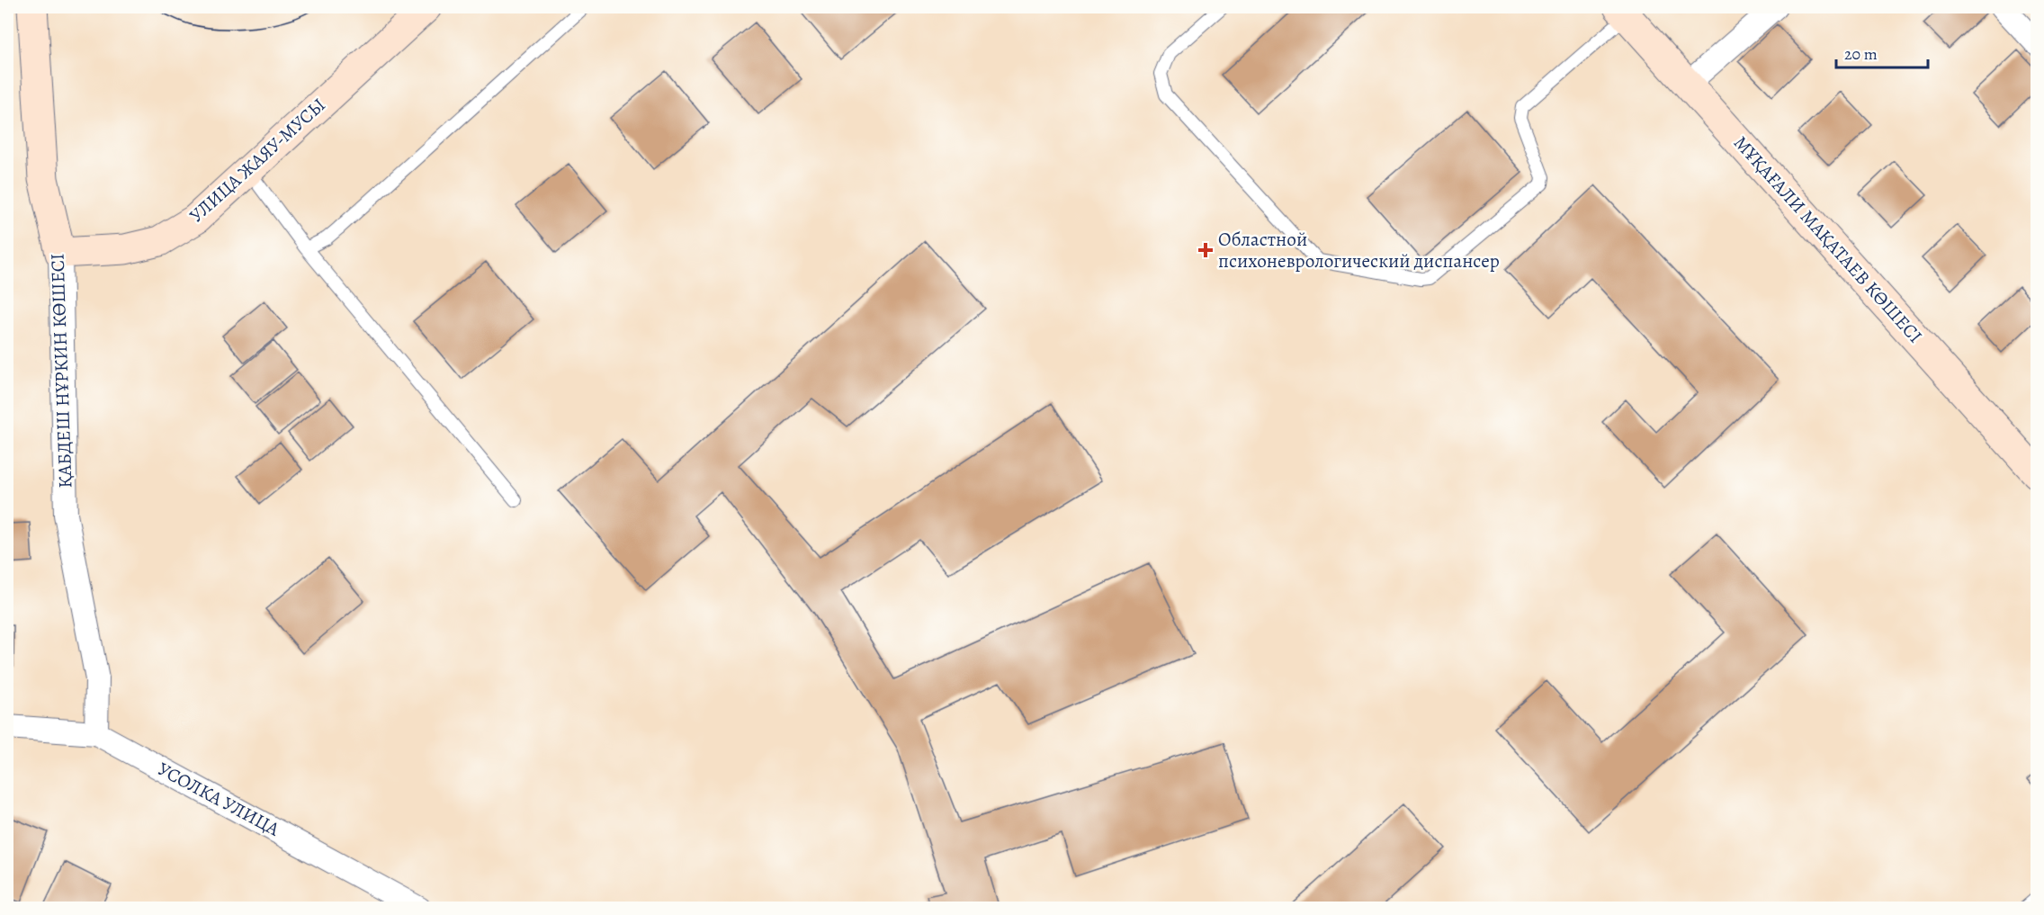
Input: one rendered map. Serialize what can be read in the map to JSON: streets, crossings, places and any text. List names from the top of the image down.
{
  "streets": {
    "main road": ["УЛИЦА ЖАЯУ-МУСЫ", "МҰҚАҒАЛИ МАҚАТАЕВ КӨШЕСІ", "ҚАБДЕШ НҰРКИН КӨШЕСІ"],
    "street": ["УСОЛКА УЛИЦА"]
  },
  "crossings": [
    ["УЛИЦА ЖАЯУ-МУСЫ", "ҚАБДЕШ НҰРКИН КӨШЕСІ"],
    ["ҚАБДЕШ НҰРКИН КӨШЕСІ", "УСОЛКА УЛИЦА"]
  ],
  "places": {
    "health": ["Областной психоневрологический диспансер"]
  },
  "scale_bar": "20 m"
}
